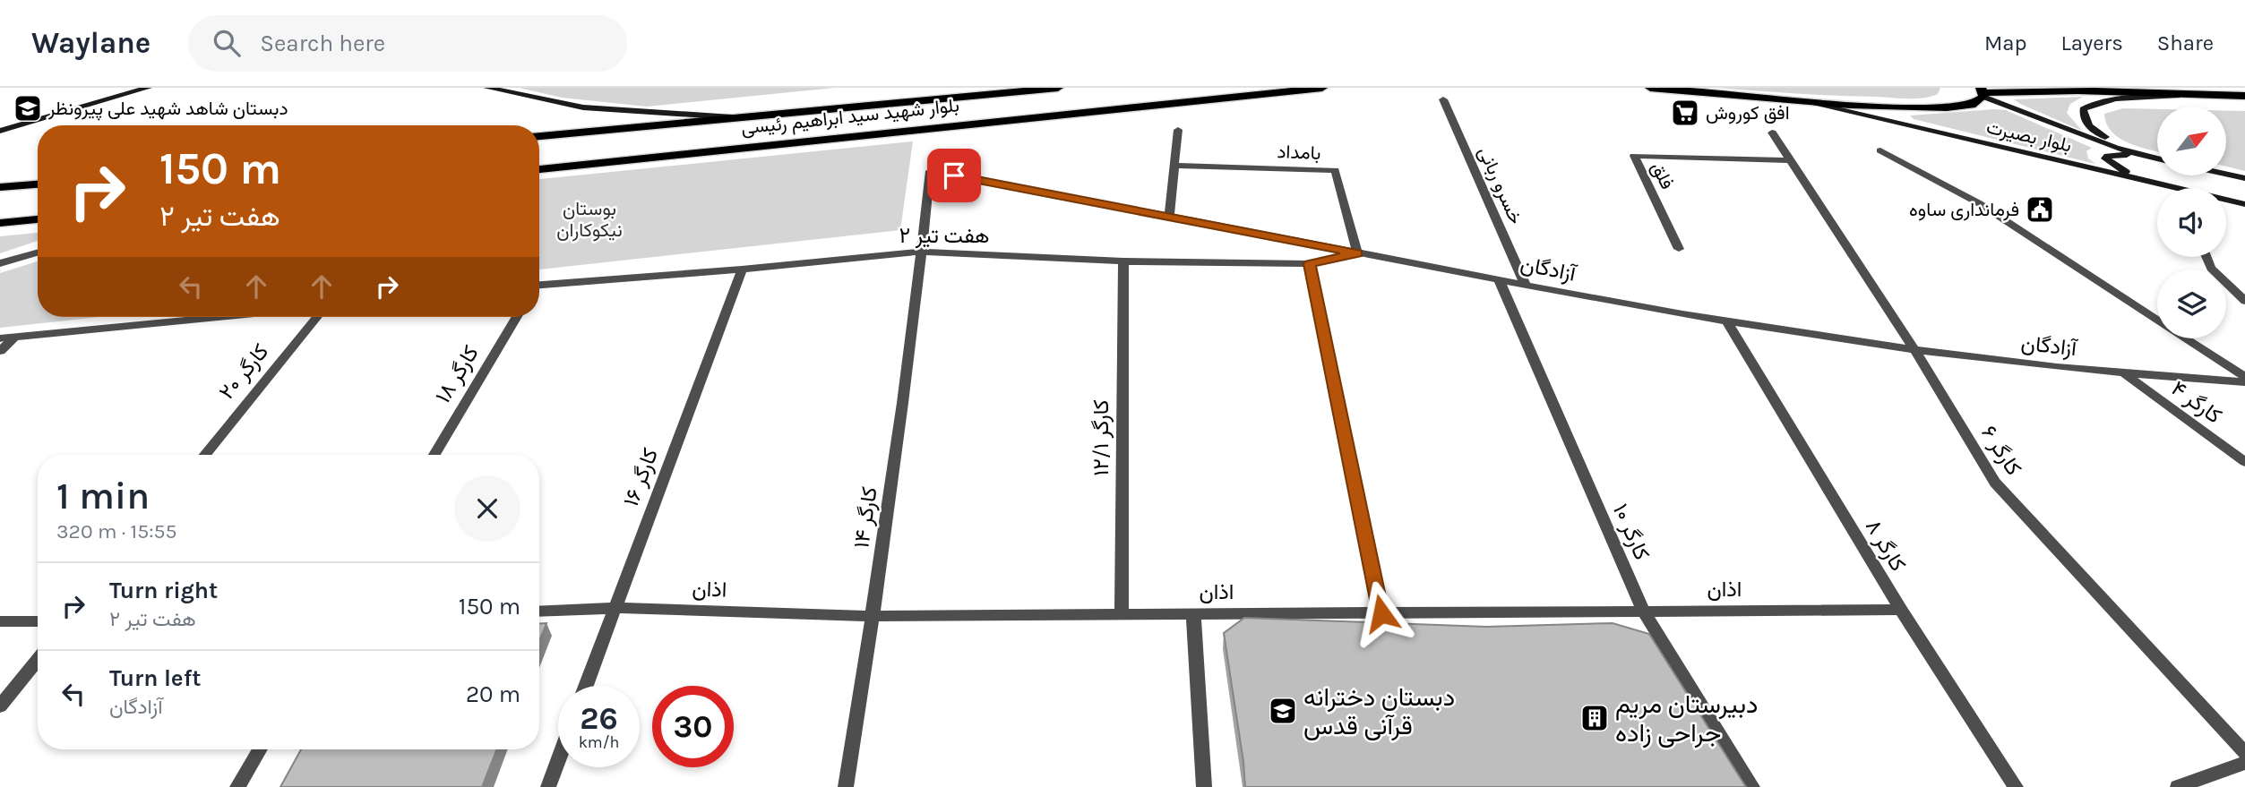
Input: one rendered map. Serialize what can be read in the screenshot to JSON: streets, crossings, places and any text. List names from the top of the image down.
{
  "streets": {
    "main road": ["بلوار شهید سید ابراهیم رئیسی", "بلوار بصیرت"],
    "street": [
      "بامداد",
      "فلق",
      "خسرو ربانی",
      "هفت تیر ۲",
      "آزادگان",
      "کارگر ۲۰",
      "کارگر ۱۸",
      "کارگر ۴",
      "کارگر ۱۲/۱",
      "کارگر ۶",
      "کارگر ۱۶",
      "کارگر ۱۴",
      "کارگر ۱۰",
      "کارگر ۸",
      "اذان"
    ]
  },
  "crossings": [
    ["بامداد", "هفت تیر ۲"],
    ["بامداد", "آزادگان"],
    ["فلق", "کارگر ۶"],
    ["خسرو ربانی", "آزادگان"],
    ["هفت تیر ۲", "آزادگان"],
    ["هفت تیر ۲", "کارگر ۱۲/۱"],
    ["هفت تیر ۲", "کارگر ۱۶"],
    ["هفت تیر ۲", "کارگر ۱۴"],
    ["آزادگان", "کارگر ۴"],
    ["آزادگان", "کارگر ۶"],
    ["آزادگان", "کارگر ۱۴"],
    ["آزادگان", "کارگر ۱۰"],
    ["آزادگان", "کارگر ۸"],
    ["کارگر ۱۲/۱", "اذان"],
    ["کارگر ۱۶", "اذان"],
    ["کارگر ۱۴", "اذان"],
    ["کارگر ۱۰", "اذان"],
    ["کارگر ۸", "اذان"]
  ],
  "parks": ["بوستان نیکوکاران"],
  "places": {
    "school or university": ["دبستان شاهد شهید علی پیرونظر", "دبستان دخترانه قرآنی قدس"],
    "supermarket": ["افق کوروش"],
    "public building": ["فرمانداری ساوه"],
    "building": ["دبیرستان مریم جراحی زاده"]
  },
  "north": "top right",
  "page": {
    "header": "Waylane",
    "search": "Search here",
    "nav": ["Map", "Layers", "Share"],
    "turn": ["150 m", "هفت تیر ۲"],
    "heading": ["1 min", "320 m · 15:55"],
    "list": [
      {
        "name": "Turn right",
        "note": "هفت تیر ۲",
        "value": "150 m"
      },
      {
        "name": "Turn left",
        "note": "آزادگان",
        "value": "20 m"
      }
    ],
    "speed": "26 km/h",
    "limit": "30"
  }
}
